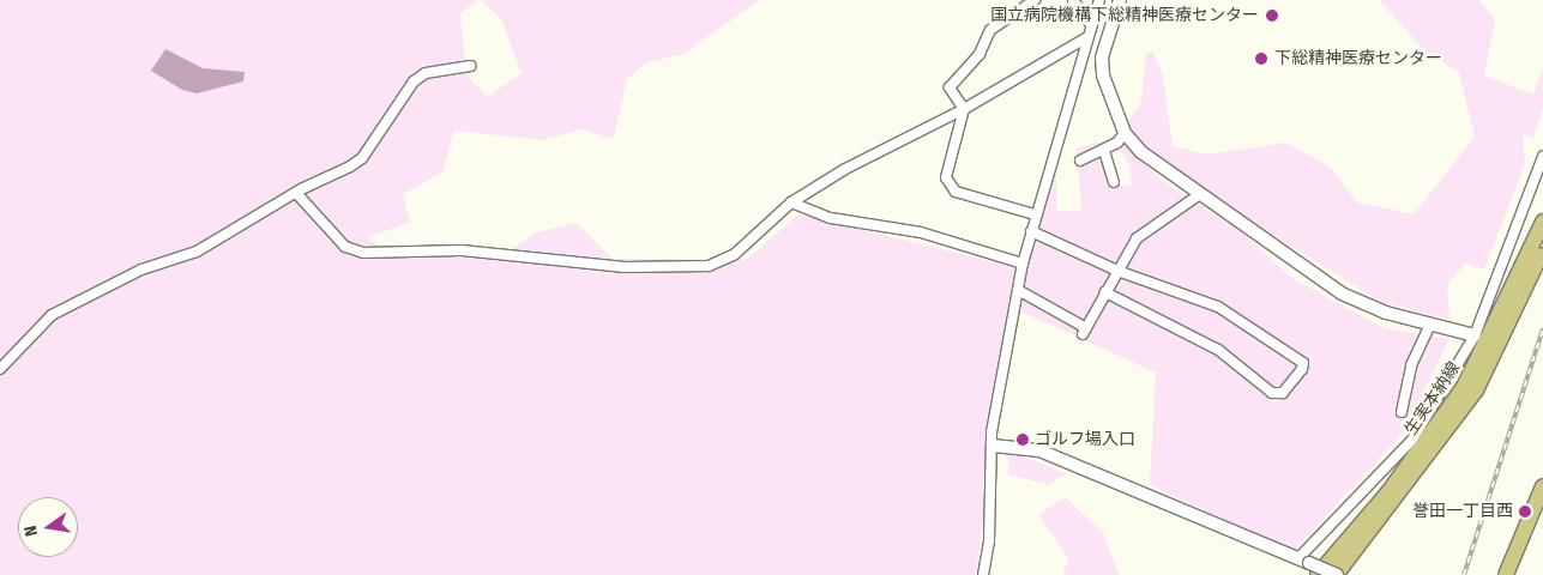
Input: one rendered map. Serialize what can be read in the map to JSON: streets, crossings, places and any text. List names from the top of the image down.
{
  "streets": {
    "main road": ["生実本納線"]
  },
  "places": [
    "国立病院機構下総精神医療センター",
    "下総精神医療センター",
    "ゴルフ場入口",
    "誉田一丁目西"
  ],
  "north": "left"
}
